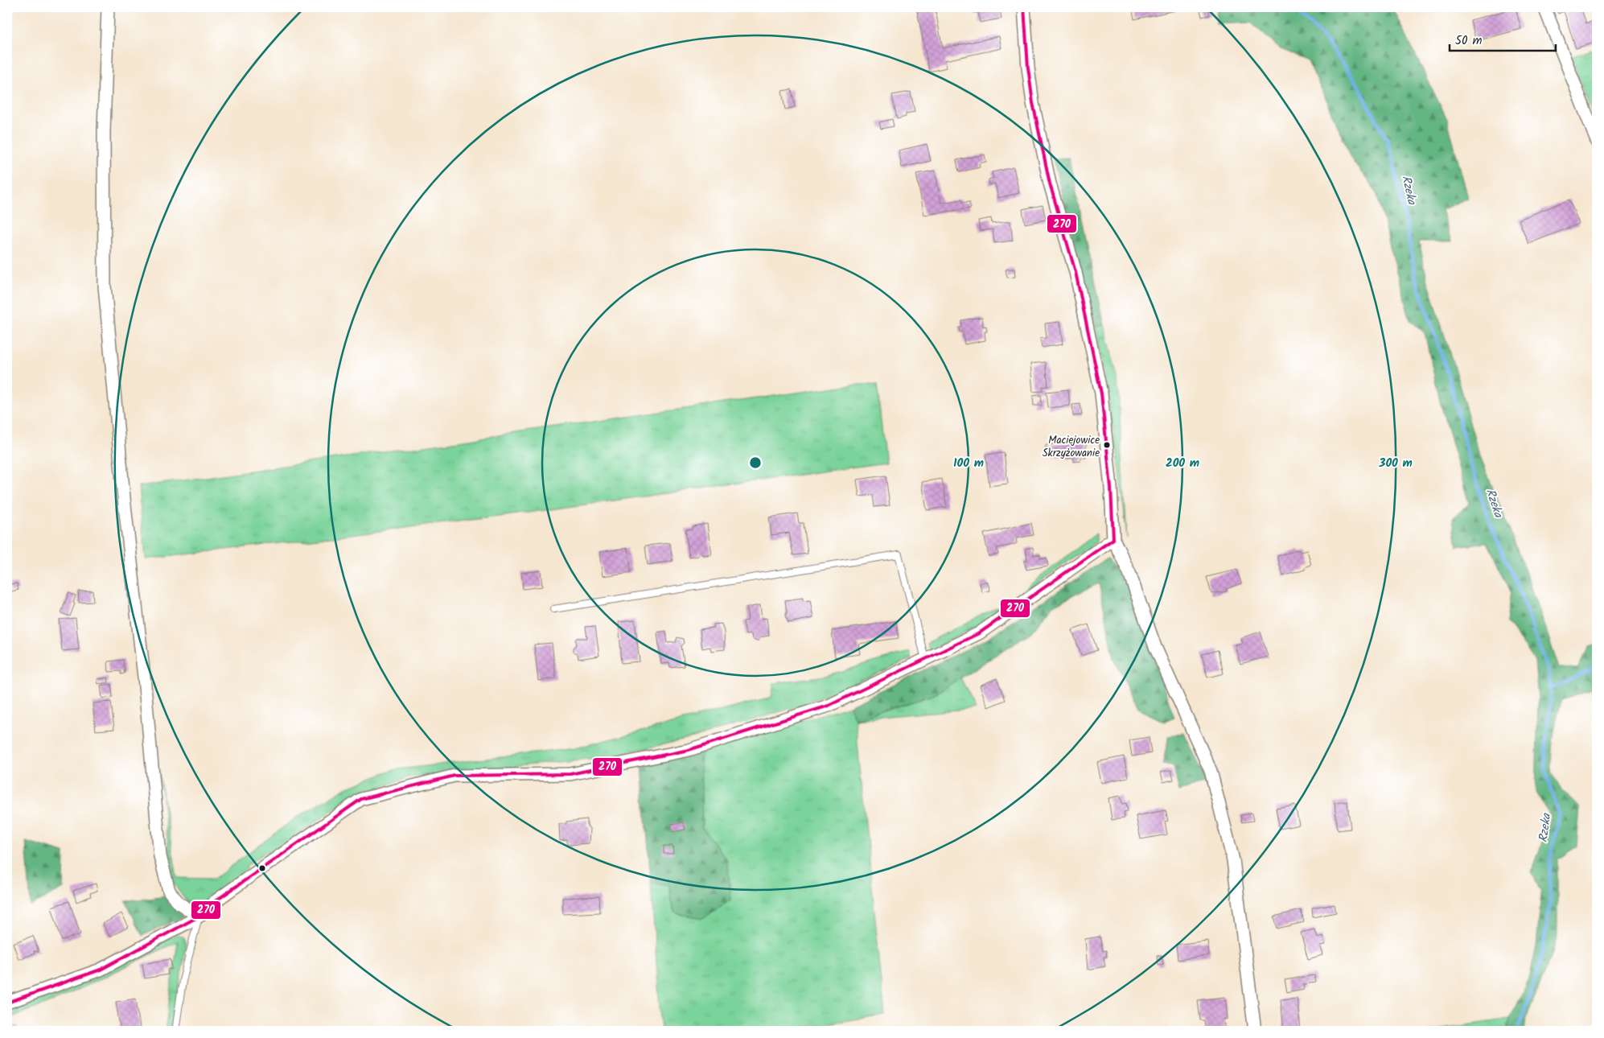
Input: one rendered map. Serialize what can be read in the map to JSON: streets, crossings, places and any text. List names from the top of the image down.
{
  "water": ["Rzeka"],
  "places": ["Maciejowice Skrzyżowanie"],
  "lines": ["transit line 270"],
  "scale_bar": "50 m",
  "rings": ["100 m", "200 m", "300 m"]
}
